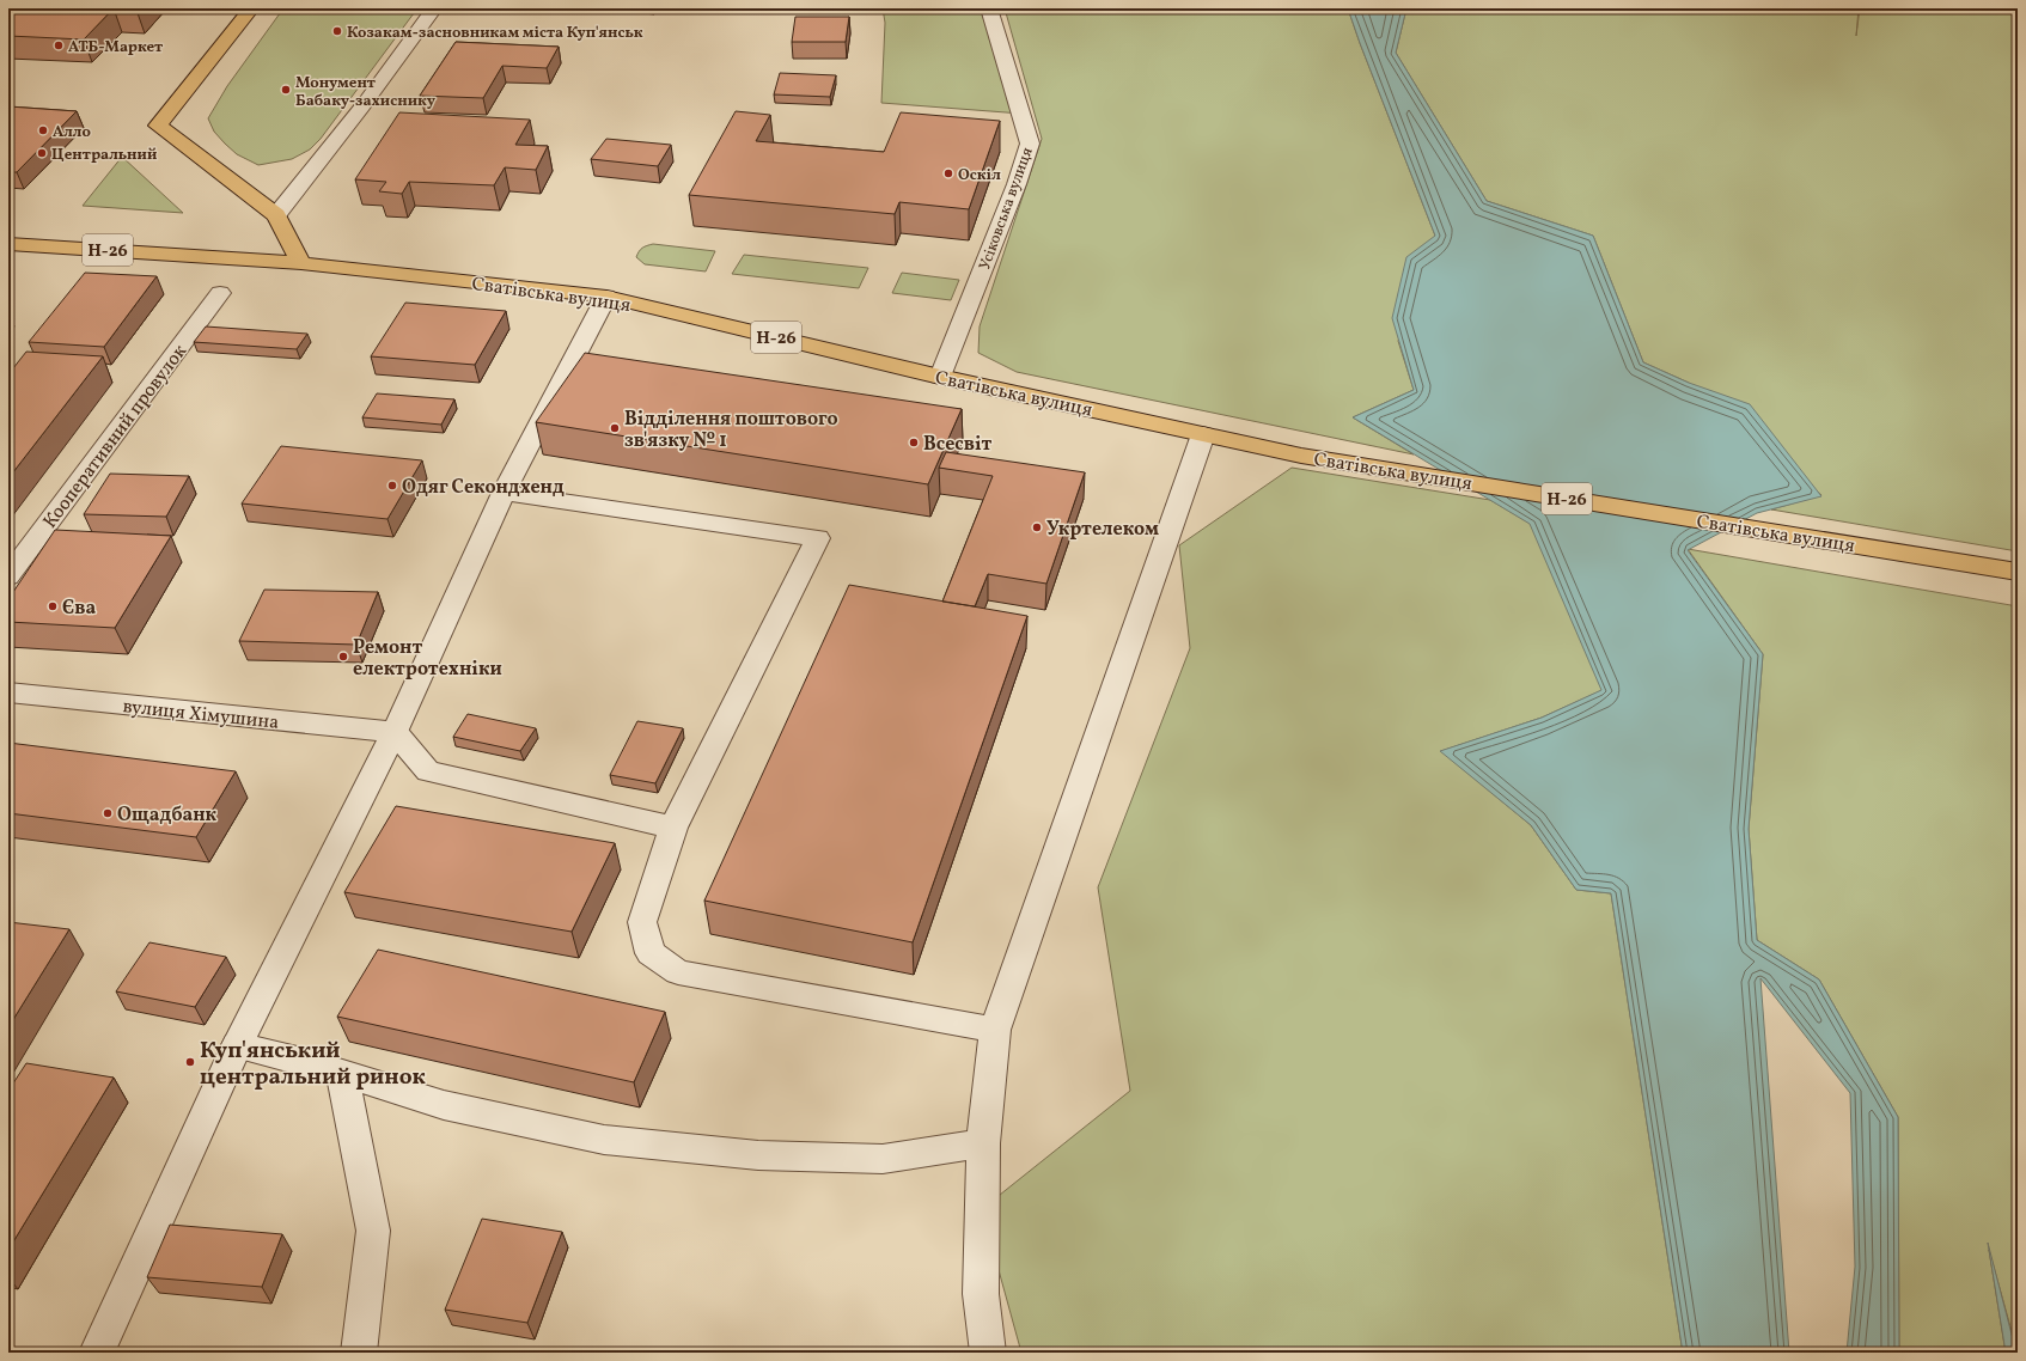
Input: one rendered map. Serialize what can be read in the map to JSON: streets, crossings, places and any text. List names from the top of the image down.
{
  "streets": {
    "main road": ["Н-26", "Сватівська вулиця"],
    "street": ["Усіковська вулиця", "Кооперативний провулок", "вулиця Хімушина"]
  },
  "crossings": [
    ["Усіковська вулиця", "Сватівська вулиця"]
  ],
  "places": [
    "Козакам-засновникам міста Куп'янськ",
    "АТБ-Маркет",
    "Монумент Бабаку-захиснику",
    "Алло",
    "Центральний",
    "Оскіл",
    "Відділення поштового зв'язку № 1",
    "Всесвіт",
    "Одяг Секондхенд",
    "Укртелеком",
    "Єва",
    "Ремонт електротехніки",
    "Ощадбанк",
    "Куп'янський центральний ринок"
  ]
}
